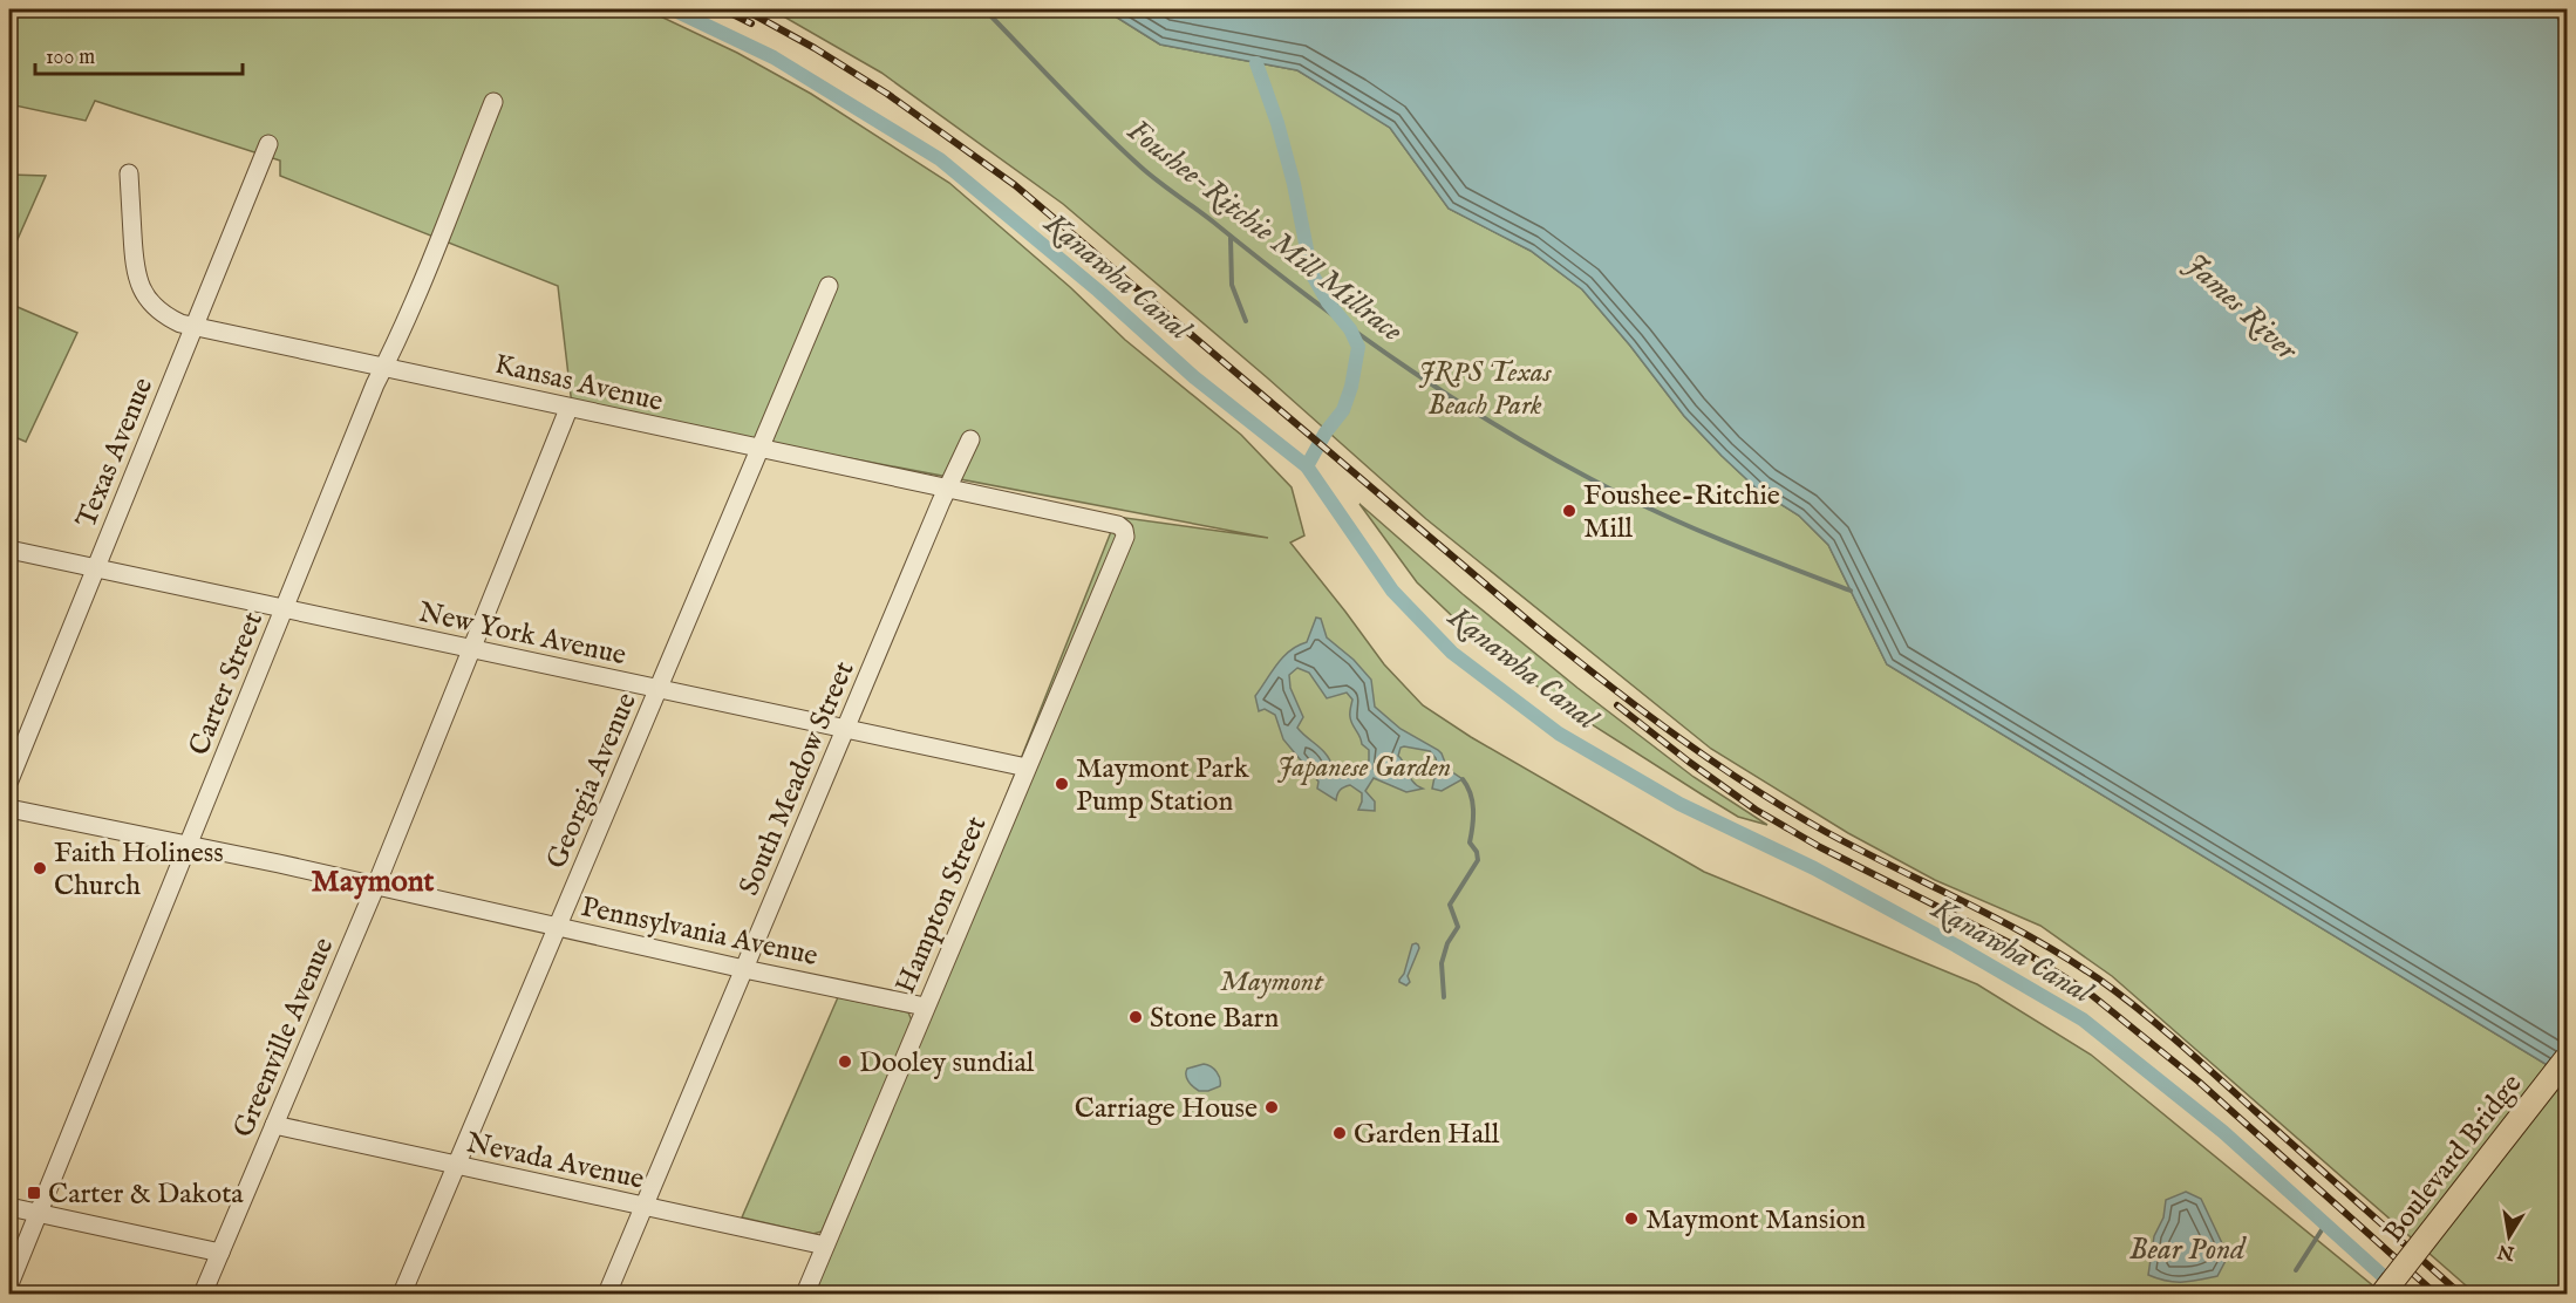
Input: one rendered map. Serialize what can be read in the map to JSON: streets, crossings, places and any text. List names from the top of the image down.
{
  "streets": {
    "main road": ["Boulevard Bridge"],
    "street": [
      "Kansas Avenue",
      "Texas Avenue",
      "New York Avenue",
      "Carter Street",
      "South Meadow Street",
      "Georgia Avenue",
      "Hampton Street",
      "Pennsylvania Avenue",
      "Greenville Avenue",
      "Nevada Avenue"
    ]
  },
  "crossings": [
    ["Kansas Avenue", "Texas Avenue"],
    ["Kansas Avenue", "Carter Street"],
    ["Kansas Avenue", "South Meadow Street"],
    ["Kansas Avenue", "Georgia Avenue"],
    ["Kansas Avenue", "Hampton Street"],
    ["Kansas Avenue", "Greenville Avenue"],
    ["Texas Avenue", "New York Avenue"],
    ["New York Avenue", "Carter Street"],
    ["New York Avenue", "South Meadow Street"],
    ["New York Avenue", "Georgia Avenue"],
    ["New York Avenue", "Hampton Street"],
    ["New York Avenue", "Greenville Avenue"],
    ["Carter Street", "Pennsylvania Avenue"],
    ["South Meadow Street", "Pennsylvania Avenue"],
    ["South Meadow Street", "Nevada Avenue"],
    ["Georgia Avenue", "Pennsylvania Avenue"],
    ["Georgia Avenue", "Nevada Avenue"],
    ["Hampton Street", "Pennsylvania Avenue"],
    ["Hampton Street", "Nevada Avenue"],
    ["Pennsylvania Avenue", "Greenville Avenue"],
    ["Greenville Avenue", "Nevada Avenue"]
  ],
  "districts": ["Maymont"],
  "water": [
    "Foushee-Ritchie Mill Millrace",
    "Kanawha Canal",
    "James River",
    "Bear Pond"
  ],
  "parks": ["JRPS Texas Beach Park", "Japanese Garden", "Maymont"],
  "places": {
    "other": [
      "Foushee-Ritchie Mill",
      "Maymont Park Pump Station",
      "Faith Holiness Church",
      "Stone Barn",
      "Dooley sundial",
      "Carriage House",
      "Garden Hall",
      "Maymont Mansion"
    ],
    "transit": ["Carter & Dakota"]
  },
  "scale_bar": "100 m",
  "north": "bottom"
}
